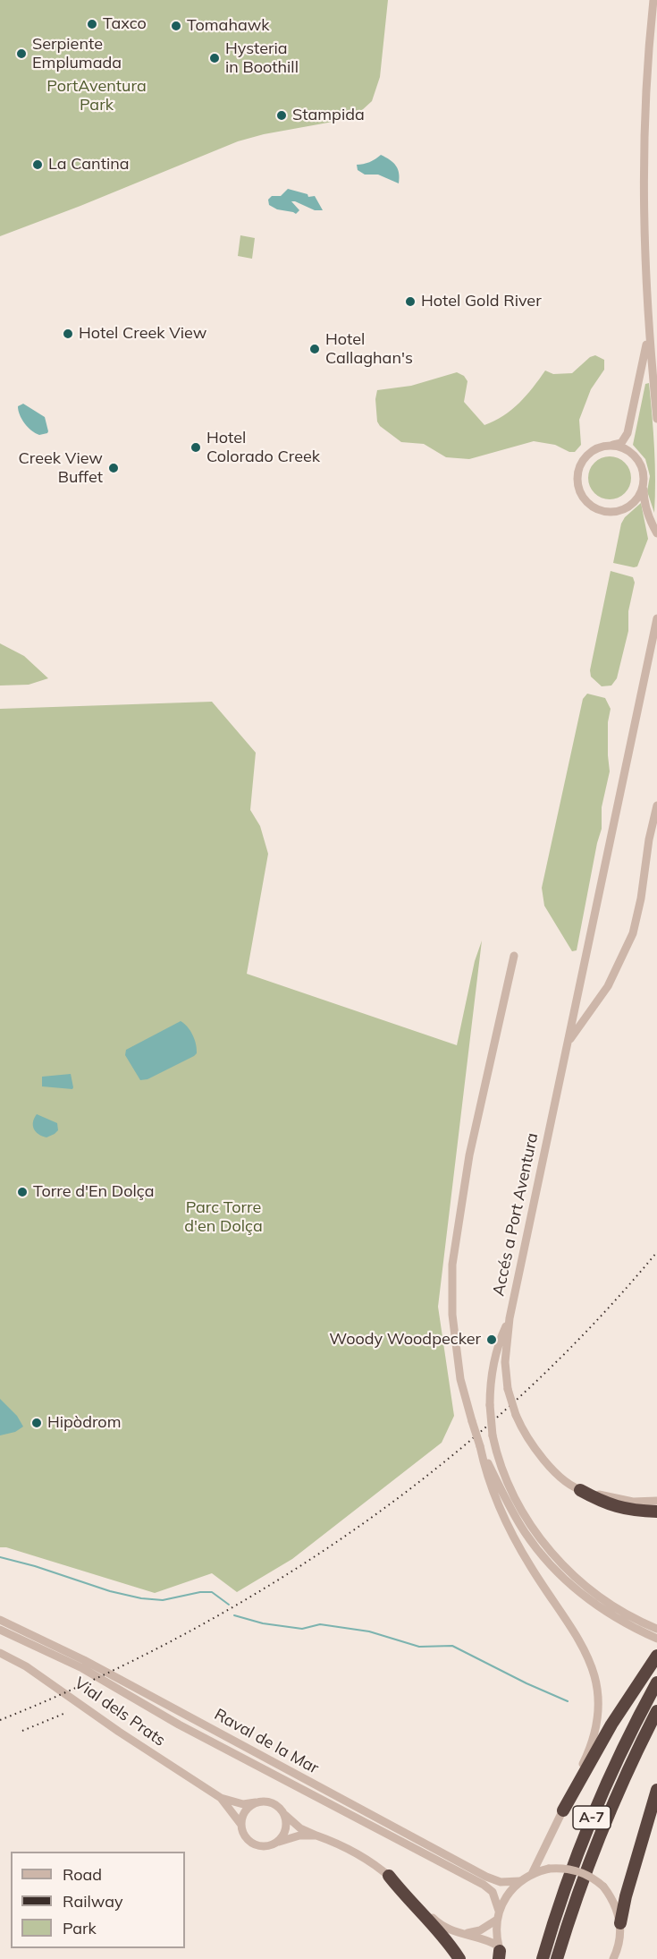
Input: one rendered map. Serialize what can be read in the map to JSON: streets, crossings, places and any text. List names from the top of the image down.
{
  "streets": {
    "highway": ["A-7"],
    "street": ["Accés a Port Aventura", "Vial dels Prats", "Raval de la Mar"]
  },
  "parks": ["PortAventura Park", "Parc Torre d'en Dolça"],
  "places": [
    "Taxco",
    "Tomahawk",
    "Serpiente Emplumada",
    "Hysteria in Boothill",
    "Stampida",
    "La Cantina",
    "Hotel Gold River",
    "Hotel Creek View",
    "Hotel Callaghan's",
    "Hotel Colorado Creek",
    "Creek View Buffet",
    "Torre d'En Dolça",
    "Woody Woodpecker",
    "Hipòdrom"
  ],
  "legend": ["Road", "Railway", "Park"]
}
